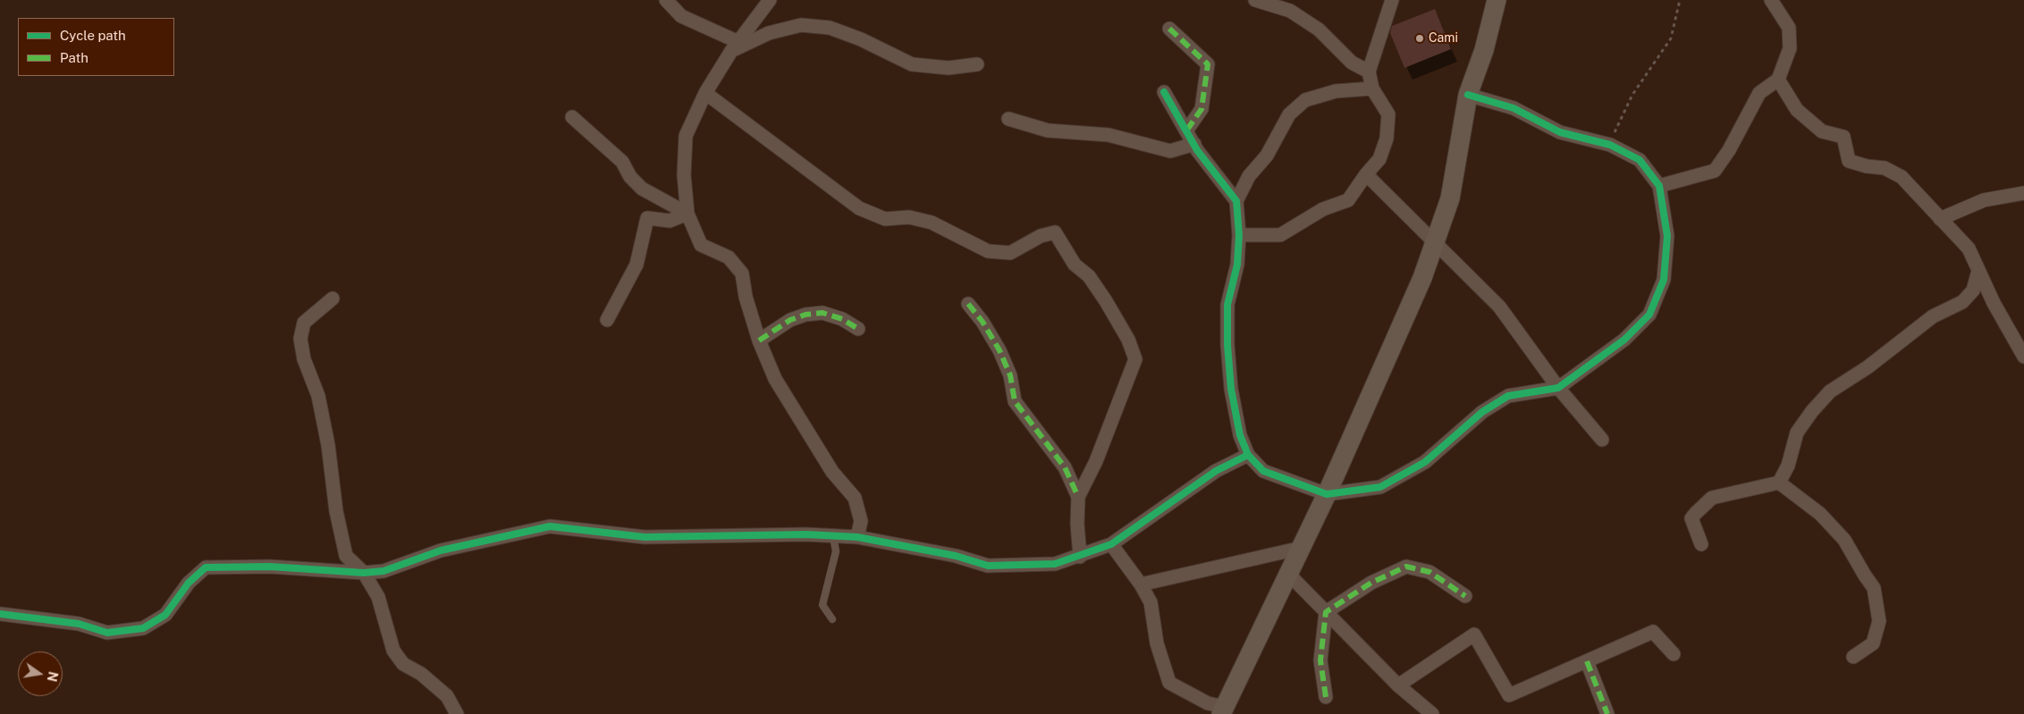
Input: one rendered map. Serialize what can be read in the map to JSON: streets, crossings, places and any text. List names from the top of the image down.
{
  "places": ["Cami"],
  "legend": ["Cycle path", "Path"],
  "north": "right"
}
